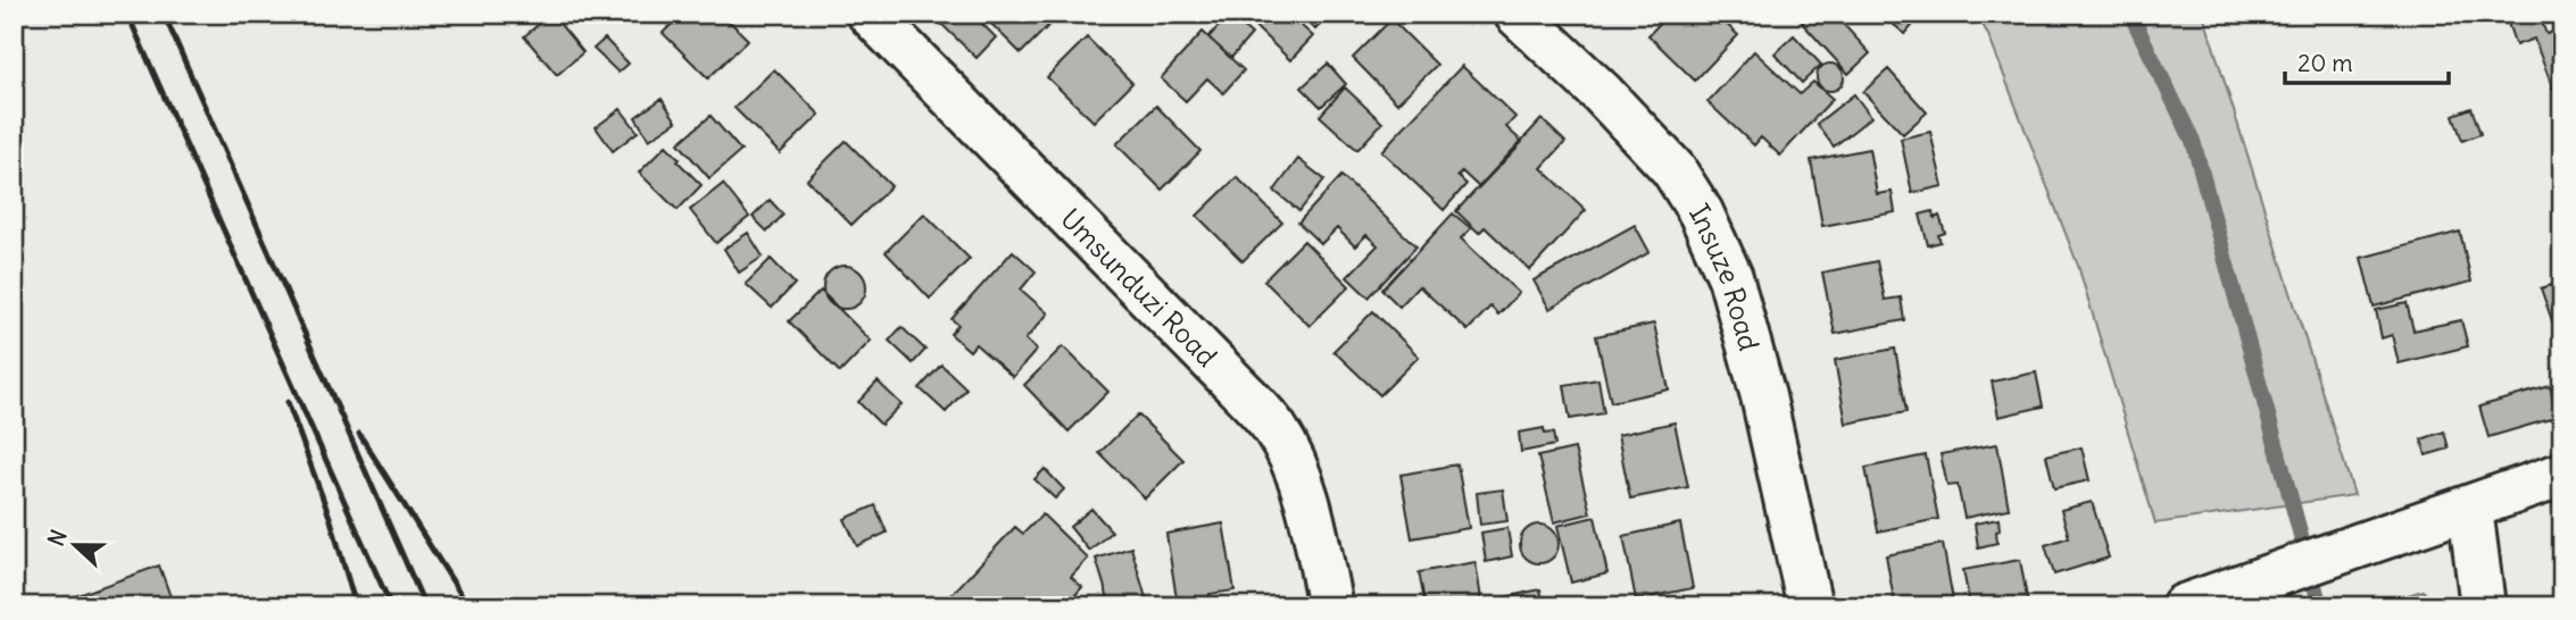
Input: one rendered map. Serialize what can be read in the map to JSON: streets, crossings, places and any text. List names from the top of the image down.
{
  "streets": {
    "street": ["Insuze Road", "Umsunduzi Road"]
  },
  "scale_bar": "20 m",
  "north": "left"
}
